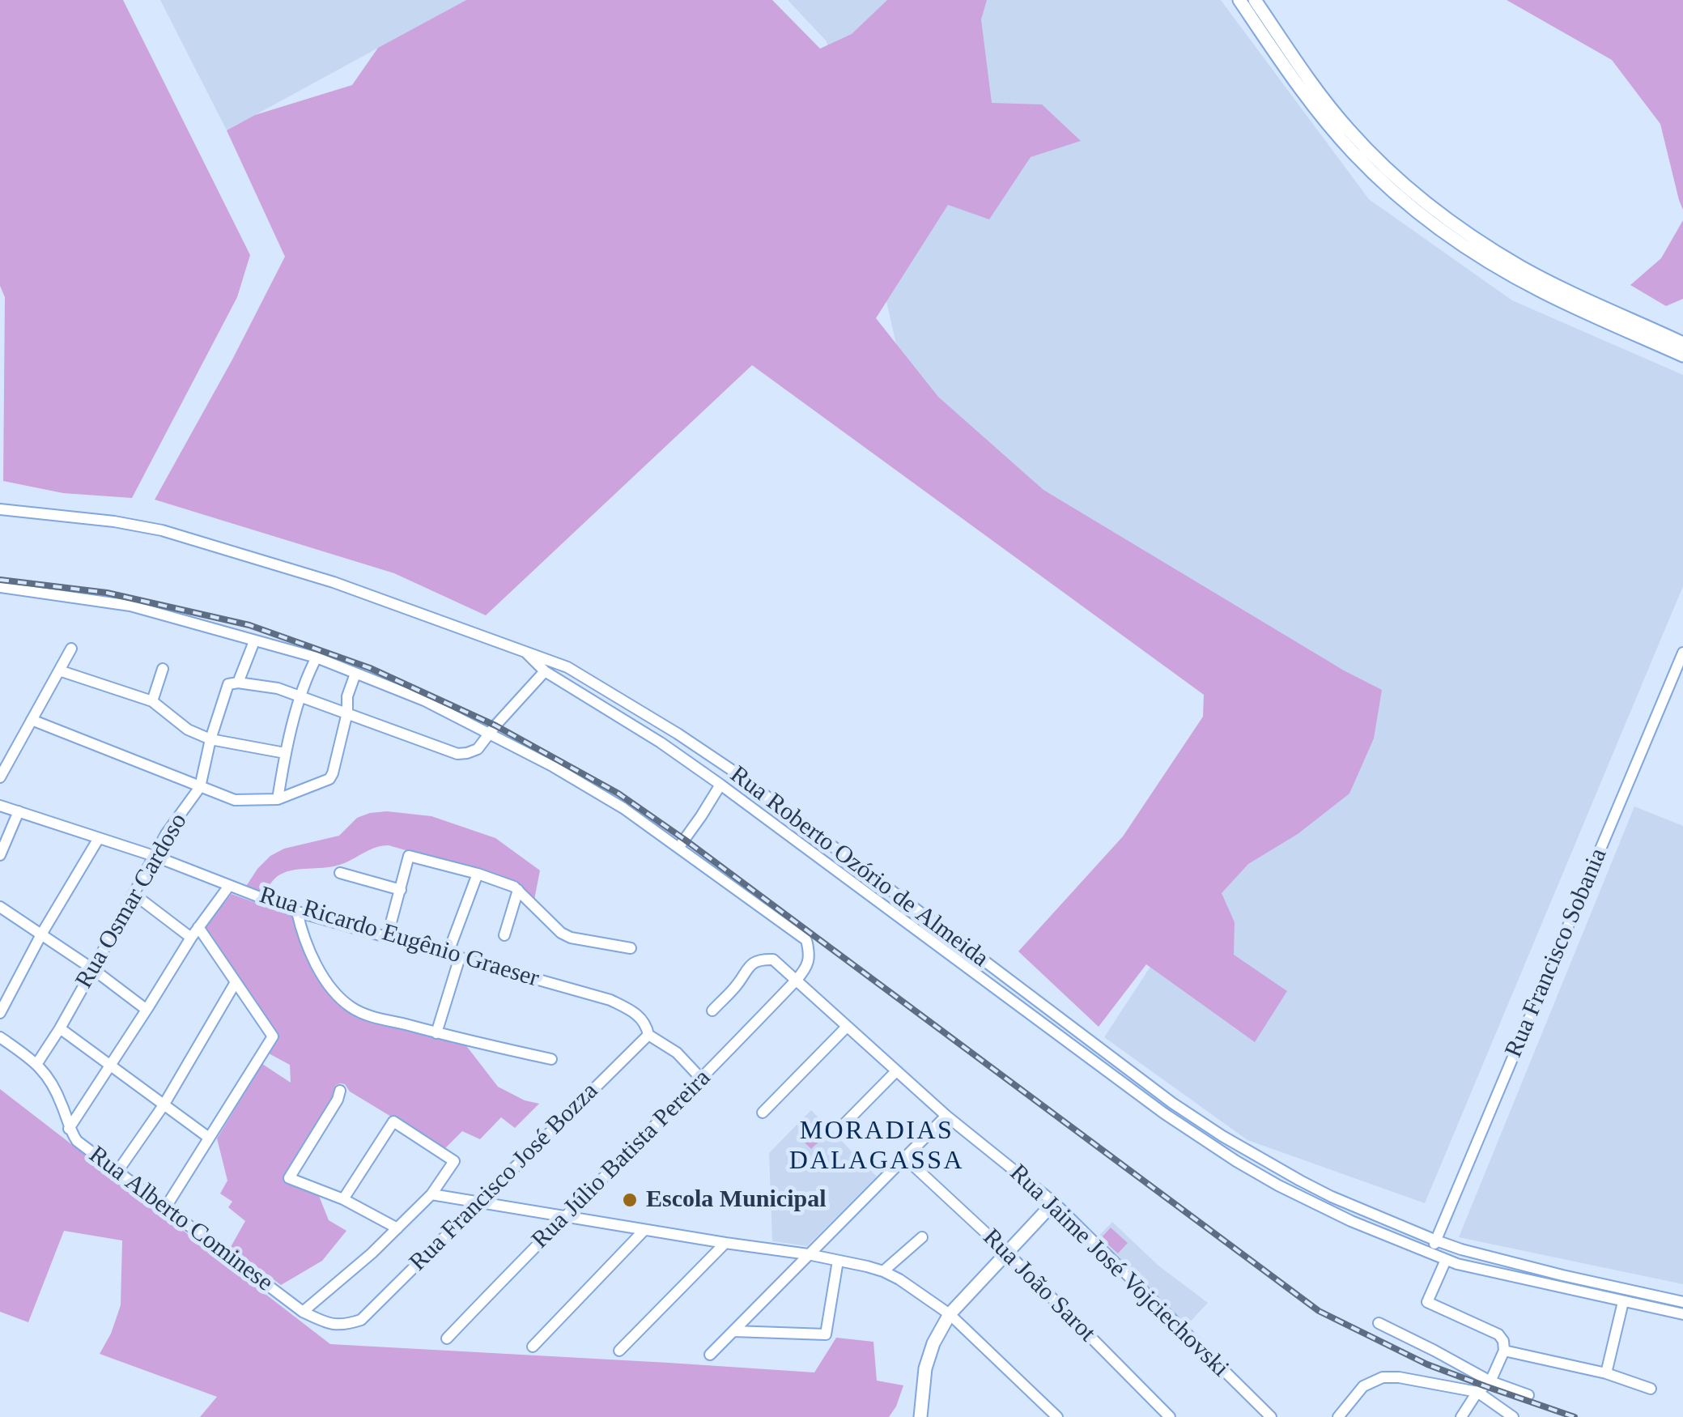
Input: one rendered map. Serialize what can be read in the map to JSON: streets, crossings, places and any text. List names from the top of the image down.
{
  "streets": {
    "street": [
      "Rua Roberto Ozório de Almeida",
      "Rua Osmar Cardoso",
      "Rua Ricardo Eugênio Graeser",
      "Rua Francisco Sobania",
      "Rua Júlio Batista Pereira",
      "Rua Francisco José Bozza",
      "Rua Alberto Cominese",
      "Rua Jaime José Vojciechovski",
      "Rua João Sarot"
    ]
  },
  "crossings": [
    ["Rua Roberto Ozório de Almeida", "Rua Francisco Sobania"],
    ["Rua Osmar Cardoso", "Rua Ricardo Eugênio Graeser"],
    ["Rua Osmar Cardoso", "Rua Alberto Cominese"],
    ["Rua Ricardo Eugênio Graeser", "Rua Júlio Batista Pereira"],
    ["Rua Ricardo Eugênio Graeser", "Rua Francisco José Bozza"],
    ["Rua Júlio Batista Pereira", "Rua Jaime José Vojciechovski"],
    ["Rua Francisco José Bozza", "Rua Alberto Cominese"]
  ],
  "districts": ["MORADIAS DALAGASSA"],
  "places": ["Escola Municipal"]
}
